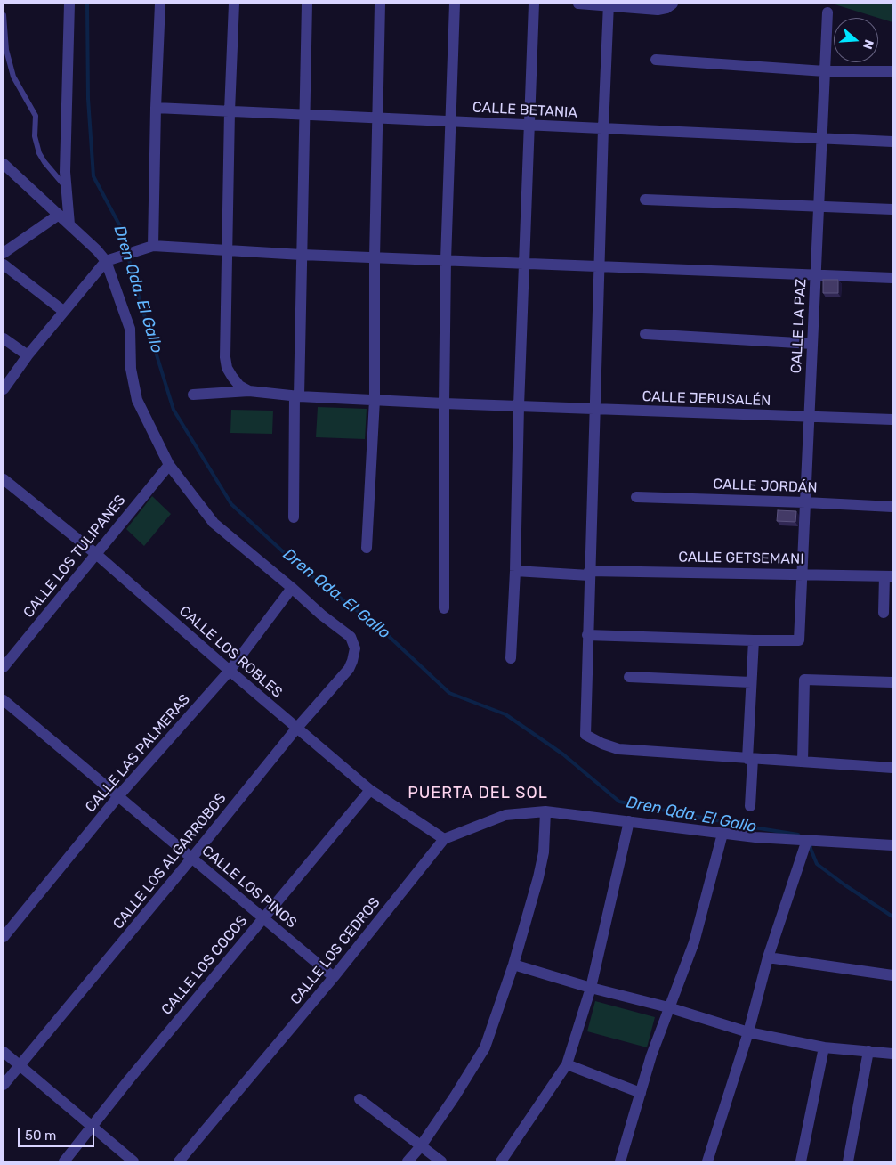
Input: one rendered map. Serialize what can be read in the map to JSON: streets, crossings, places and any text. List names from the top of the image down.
{
  "streets": {
    "street": [
      "CALLE BETANIA",
      "CALLE LA PAZ",
      "CALLE JERUSALÉN",
      "CALLE JORDÁN",
      "CALLE LOS TULIPANES",
      "CALLE GETSEMANI",
      "CALLE LOS ROBLES",
      "CALLE LAS PALMERAS",
      "CALLE LOS ALGARROBOS",
      "CALLE LOS PINOS",
      "CALLE LOS CEDROS",
      "CALLE LOS COCOS"
    ]
  },
  "crossings": [
    ["CALLE BETANIA", "CALLE LA PAZ"],
    ["CALLE LA PAZ", "CALLE JERUSALÉN"],
    ["CALLE LA PAZ", "CALLE JORDÁN"],
    ["CALLE LA PAZ", "CALLE GETSEMANI"],
    ["CALLE LOS TULIPANES", "CALLE LOS ROBLES"],
    ["CALLE LOS ROBLES", "CALLE LAS PALMERAS"],
    ["CALLE LOS ROBLES", "CALLE LOS ALGARROBOS"],
    ["CALLE LOS ROBLES", "CALLE LOS CEDROS"],
    ["CALLE LOS ROBLES", "CALLE LOS COCOS"],
    ["CALLE LAS PALMERAS", "CALLE LOS ALGARROBOS"],
    ["CALLE LAS PALMERAS", "CALLE LOS PINOS"],
    ["CALLE LOS ALGARROBOS", "CALLE LOS PINOS"],
    ["CALLE LOS PINOS", "CALLE LOS CEDROS"],
    ["CALLE LOS PINOS", "CALLE LOS COCOS"]
  ],
  "districts": ["PUERTA DEL SOL"],
  "water": ["Dren Qda. El Gallo"],
  "scale_bar": "50 m",
  "north": "right"
}
